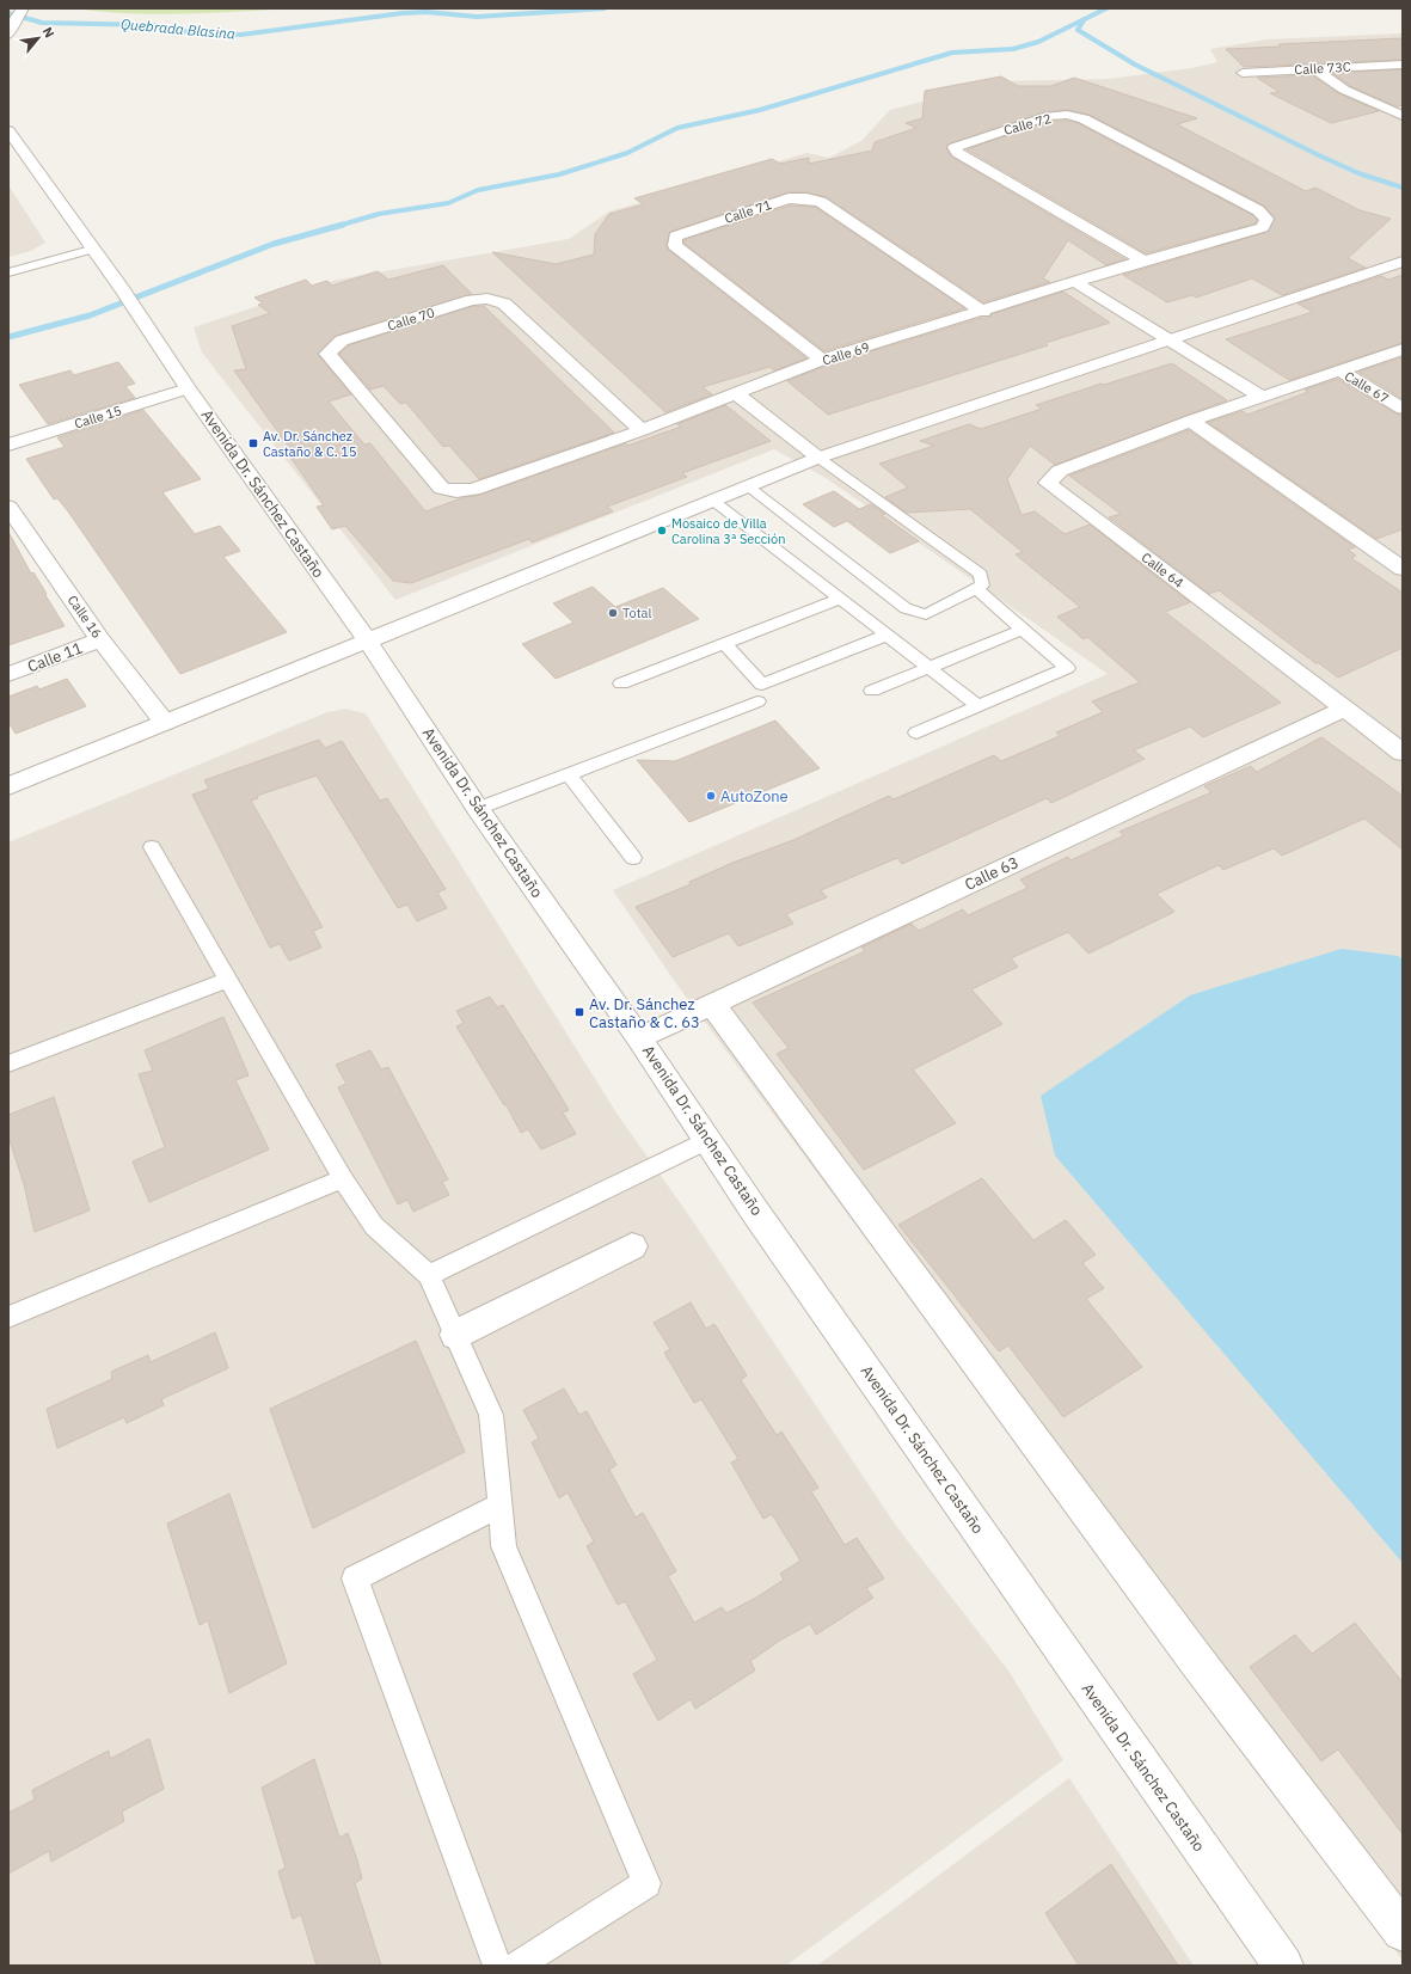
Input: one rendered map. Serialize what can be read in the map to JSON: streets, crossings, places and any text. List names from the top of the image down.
{
  "streets": {
    "street": [
      "Calle 73C",
      "Calle 72",
      "Calle 71",
      "Calle 70",
      "Calle 69",
      "Calle 67",
      "Calle 15",
      "Avenida Dr. Sánchez Castaño",
      "Calle 64",
      "Calle 16",
      "Calle 11",
      "Calle 63"
    ]
  },
  "crossings": [
    ["Calle 72", "Calle 69"],
    ["Calle 71", "Calle 69"],
    ["Calle 70", "Calle 69"],
    ["Calle 67", "Calle 64"],
    ["Calle 15", "Avenida Dr. Sánchez Castaño"],
    ["Avenida Dr. Sánchez Castaño", "Calle 63"],
    ["Calle 64", "Calle 63"],
    ["Calle 16", "Calle 11"]
  ],
  "water": ["Quebrada Blasina"],
  "places": {
    "transit": ["Av. Dr. Sánchez Castaño & C. 15", "Av. Dr. Sánchez Castaño & C. 63"],
    "other": ["Mosaico de Villa Carolina 3ª Sección", "Total", "AutoZone"]
  },
  "north": "top right"
}
